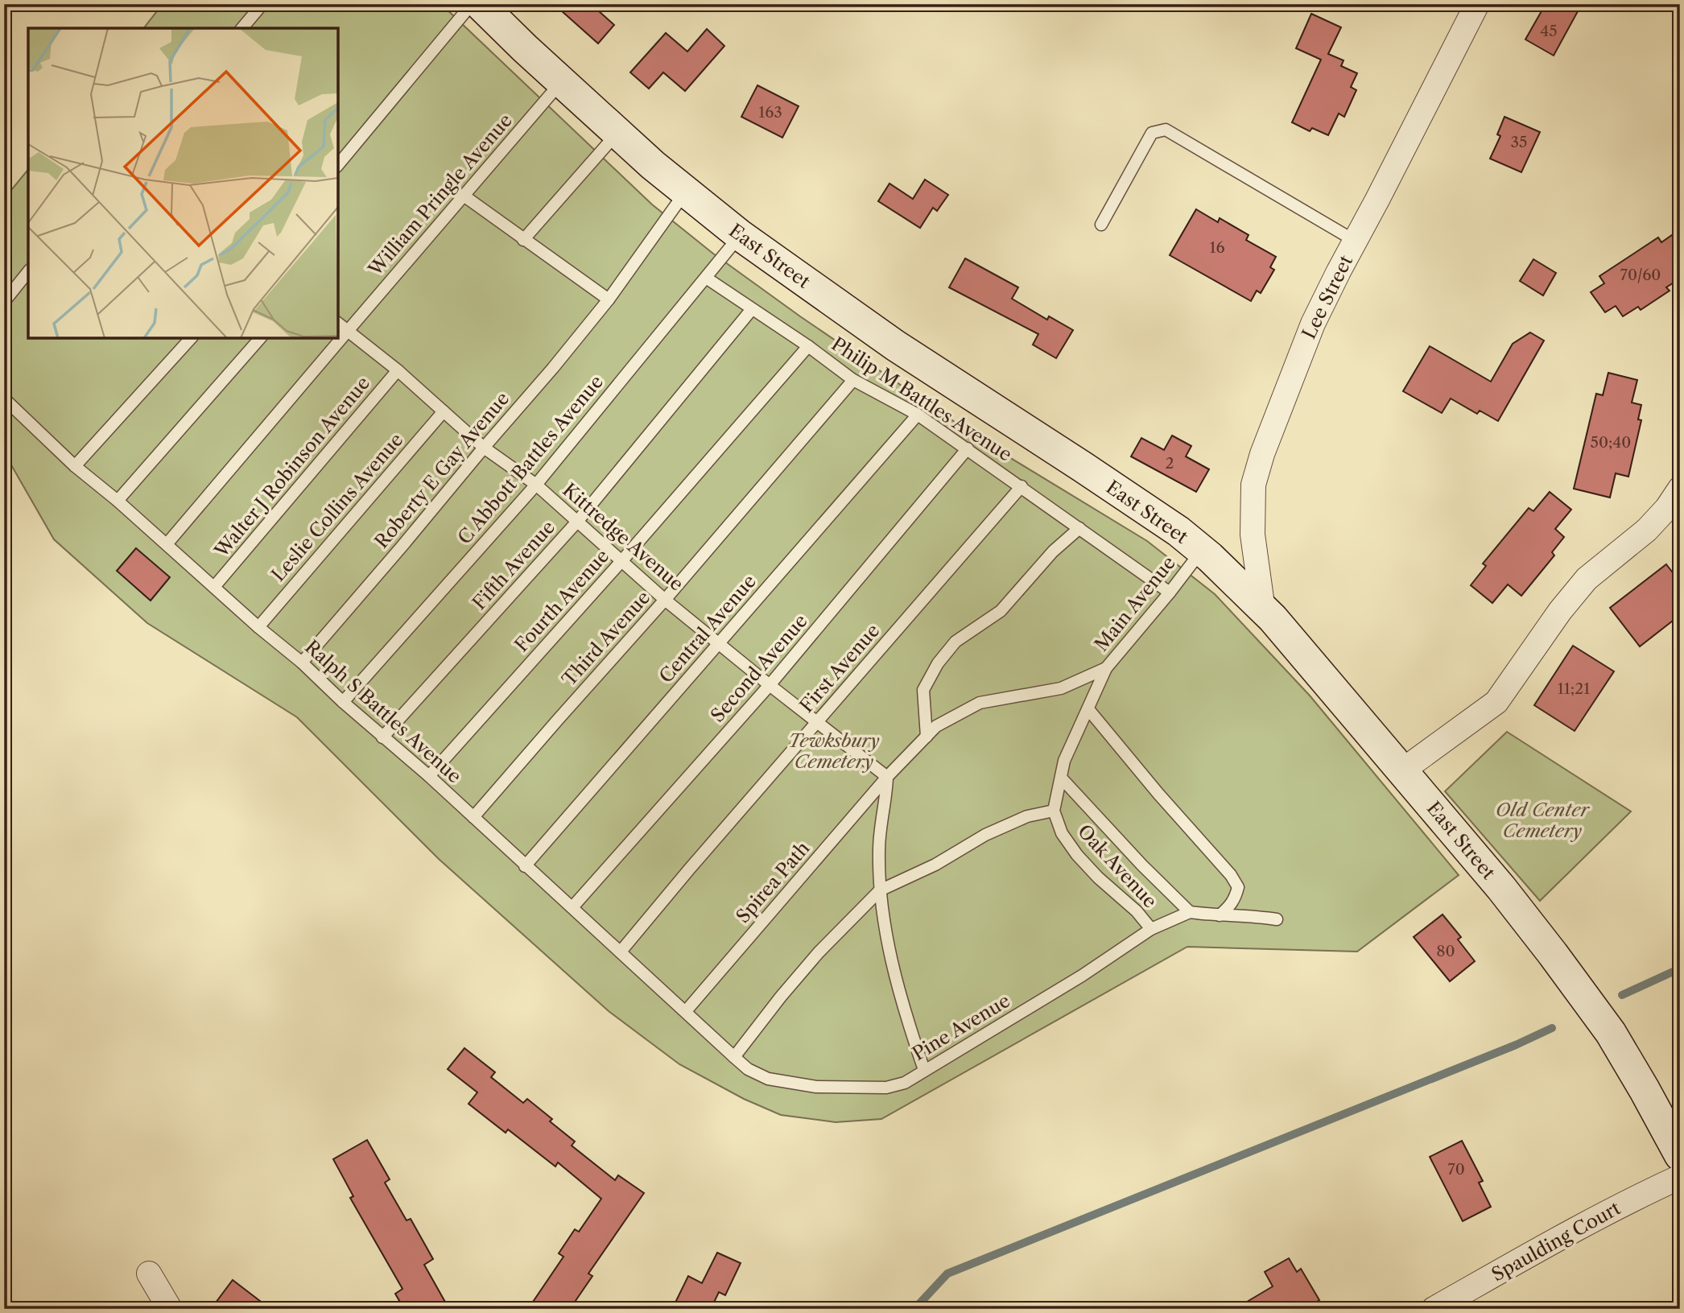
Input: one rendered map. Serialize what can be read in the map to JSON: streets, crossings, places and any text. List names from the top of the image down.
{
  "streets": {
    "main road": ["East Street"],
    "street": ["Lee Street", "Spaulding Court"],
    "lane": [
      "William Pringle Avenue",
      "Philip M Battles Avenue",
      "C Abbott Battles Avenue",
      "Walter J Robinson Avenue",
      "Roberty E Gay Avenue",
      "Leslie Collins Avenue",
      "Kittredge Avenue",
      "Fifth Avenue",
      "Fourth Avenue",
      "Main Avenue",
      "Central Avenue",
      "Third Avenue",
      "Second Avenue",
      "First Avenue",
      "Ralph S Battles Avenue",
      "Oak Avenue",
      "Spirea Path",
      "Pine Avenue"
    ]
  },
  "crossings": [
    ["William Pringle Avenue", "East Street"],
    ["William Pringle Avenue", "Kittredge Avenue"],
    ["William Pringle Avenue", "Ralph S Battles Avenue"],
    ["East Street", "Lee Street"],
    ["East Street", "C Abbott Battles Avenue"],
    ["East Street", "Roberty E Gay Avenue"],
    ["East Street", "Main Avenue"],
    ["Philip M Battles Avenue", "C Abbott Battles Avenue"],
    ["Philip M Battles Avenue", "Fifth Avenue"],
    ["Philip M Battles Avenue", "Fourth Avenue"],
    ["Philip M Battles Avenue", "Main Avenue"],
    ["Philip M Battles Avenue", "Central Avenue"],
    ["Philip M Battles Avenue", "Third Avenue"],
    ["Philip M Battles Avenue", "Second Avenue"],
    ["Philip M Battles Avenue", "First Avenue"],
    ["C Abbott Battles Avenue", "Kittredge Avenue"],
    ["C Abbott Battles Avenue", "Ralph S Battles Avenue"],
    ["Walter J Robinson Avenue", "Kittredge Avenue"],
    ["Walter J Robinson Avenue", "Ralph S Battles Avenue"],
    ["Roberty E Gay Avenue", "Kittredge Avenue"],
    ["Roberty E Gay Avenue", "Ralph S Battles Avenue"],
    ["Leslie Collins Avenue", "Kittredge Avenue"],
    ["Leslie Collins Avenue", "Ralph S Battles Avenue"],
    ["Kittredge Avenue", "Fifth Avenue"],
    ["Kittredge Avenue", "Fourth Avenue"],
    ["Kittredge Avenue", "Main Avenue"],
    ["Kittredge Avenue", "Central Avenue"],
    ["Kittredge Avenue", "Third Avenue"],
    ["Kittredge Avenue", "Second Avenue"],
    ["Kittredge Avenue", "First Avenue"],
    ["Kittredge Avenue", "Spirea Path"],
    ["Fifth Avenue", "Ralph S Battles Avenue"],
    ["Fourth Avenue", "Ralph S Battles Avenue"],
    ["Main Avenue", "Spirea Path"],
    ["Central Avenue", "Ralph S Battles Avenue"],
    ["Third Avenue", "Ralph S Battles Avenue"],
    ["Second Avenue", "Ralph S Battles Avenue"],
    ["First Avenue", "Ralph S Battles Avenue"],
    ["Ralph S Battles Avenue", "Spirea Path"],
    ["Ralph S Battles Avenue", "Pine Avenue"],
    ["Oak Avenue", "Pine Avenue"]
  ],
  "parks": ["Tewksbury Cemetery", "Old Center Cemetery"],
  "house_numbers": [
    "45",
    "163",
    "35",
    "16",
    "70/60",
    "50;40",
    "2",
    "11;21",
    "80",
    "70"
  ]
}
